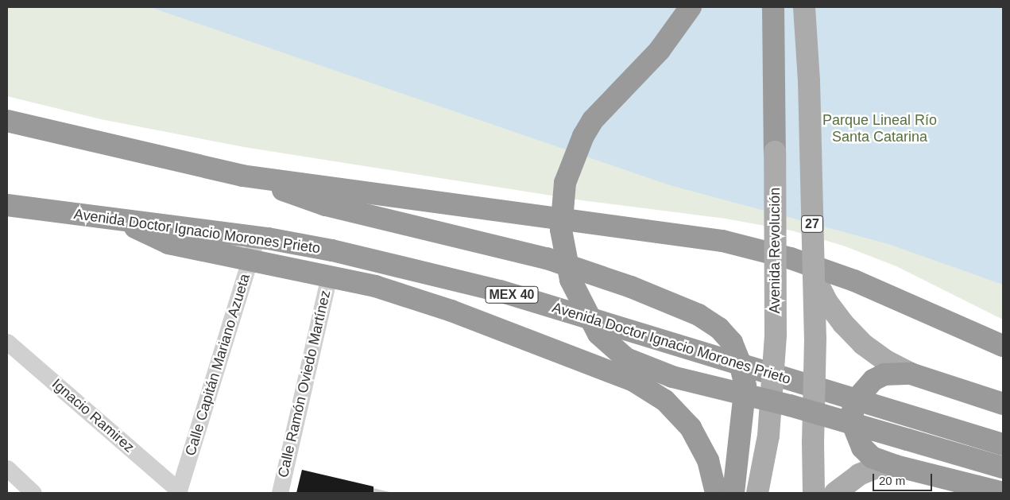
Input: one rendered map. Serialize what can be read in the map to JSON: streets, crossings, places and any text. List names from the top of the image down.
{
  "streets": {
    "highway": ["Avenida Doctor Ignacio Morones Prieto", "MEX 40"],
    "main road": ["27", "Avenida Revolución"],
    "street": ["Calle Capitán Mariano Azueta", "Calle Ramón Oviedo Martínez", "Ignacio Ramirez"]
  },
  "crossings": [
    ["Avenida Doctor Ignacio Morones Prieto", "Calle Capitán Mariano Azueta"],
    ["Calle Capitán Mariano Azueta", "Ignacio Ramirez"]
  ],
  "parks": ["Parque Lineal Río Santa Catarina"],
  "scale_bar": "20 m"
}
